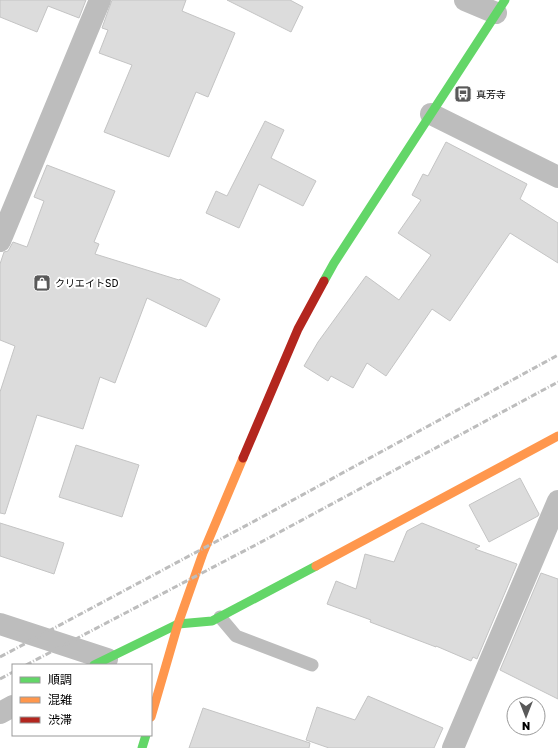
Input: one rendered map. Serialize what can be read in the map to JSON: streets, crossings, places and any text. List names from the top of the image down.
{
  "places": {
    "bus stop": ["真芳寺"],
    "shop": ["クリエイトSD"]
  },
  "legend": ["順調", "混雑", "渋滞"],
  "north": "bottom"
}
